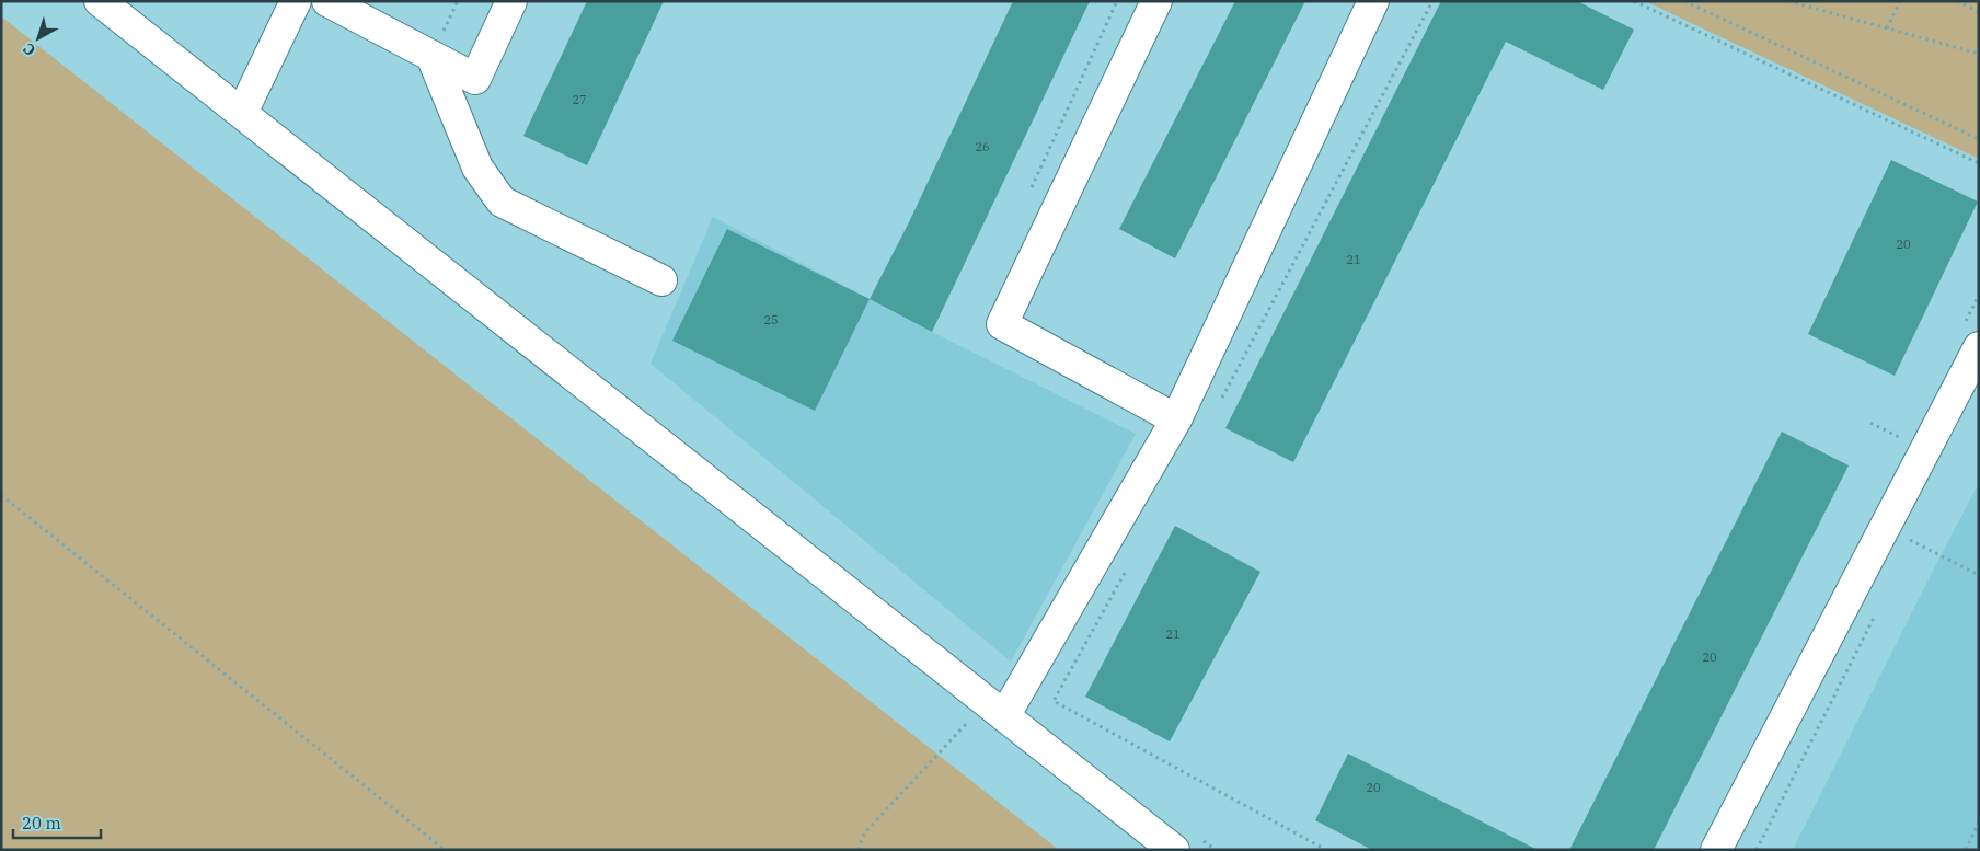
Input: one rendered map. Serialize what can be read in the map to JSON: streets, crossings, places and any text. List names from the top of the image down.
{
  "house_numbers": [
    "27",
    "26",
    "20",
    "21",
    "25",
    "21",
    "20",
    "20"
  ],
  "scale_bar": "20 m",
  "north": "bottom left"
}
